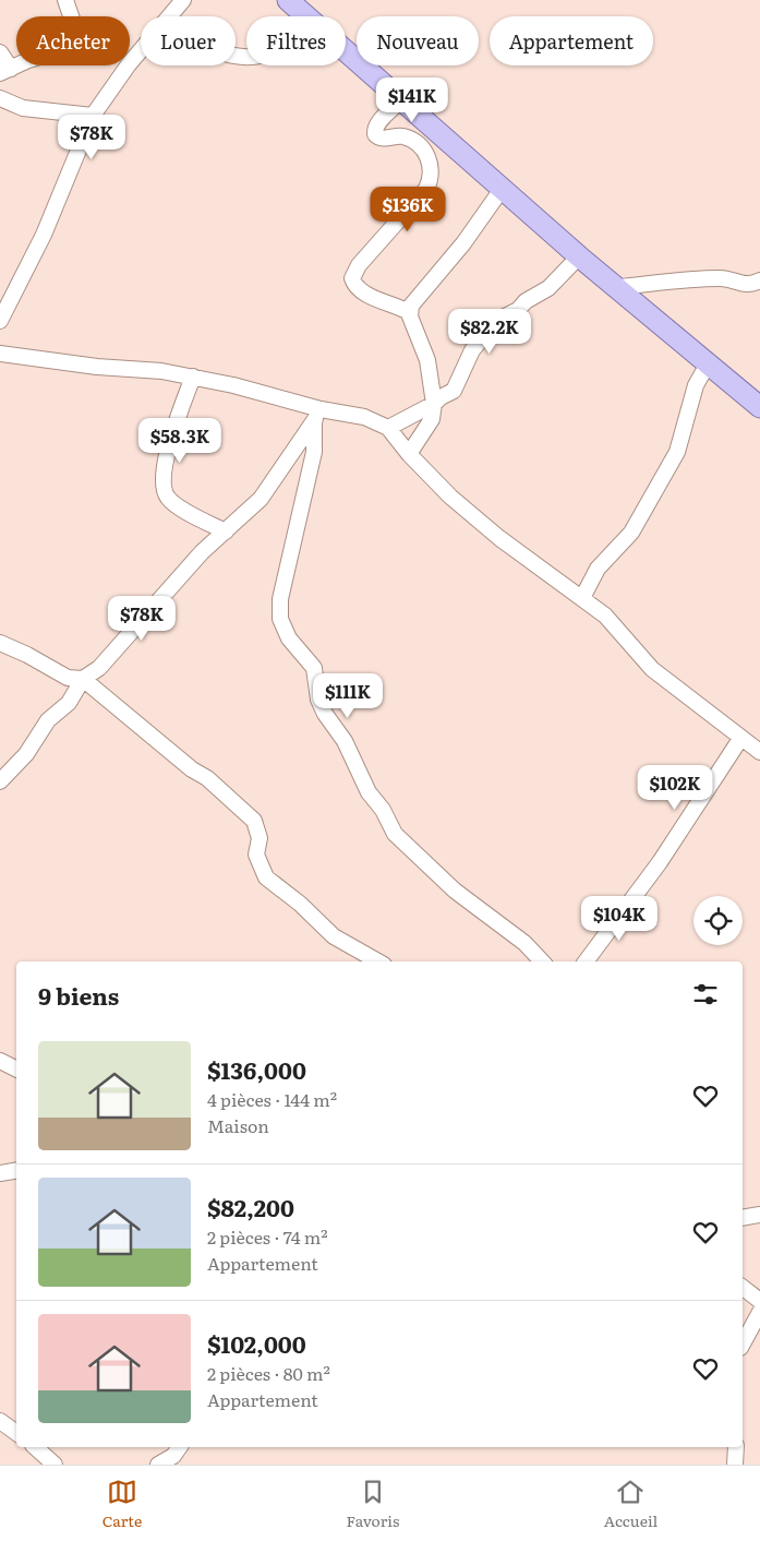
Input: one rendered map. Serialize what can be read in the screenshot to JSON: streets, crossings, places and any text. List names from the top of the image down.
{
  "page": {
    "chip": [
      "Acheter",
      "Louer",
      "Filtres",
      "Nouveau",
      "Appartement"
    ],
    "price": [
      "$141K",
      "$78K",
      "$136K",
      "$82.2K",
      "$58.3K",
      "$78K",
      "$111K",
      "$102K",
      "$104K"
    ],
    "heading": "9 biens",
    "list": [
      {
        "name": "$136,000",
        "note": "4 pièces · 144 m² · Maison"
      },
      {
        "name": "$82,200",
        "note": "2 pièces · 74 m² · Appartement"
      },
      {
        "name": "$102,000",
        "note": "2 pièces · 80 m² · Appartement"
      }
    ],
    "tabs": ["Carte", "Favoris", "Accueil"]
  }
}
